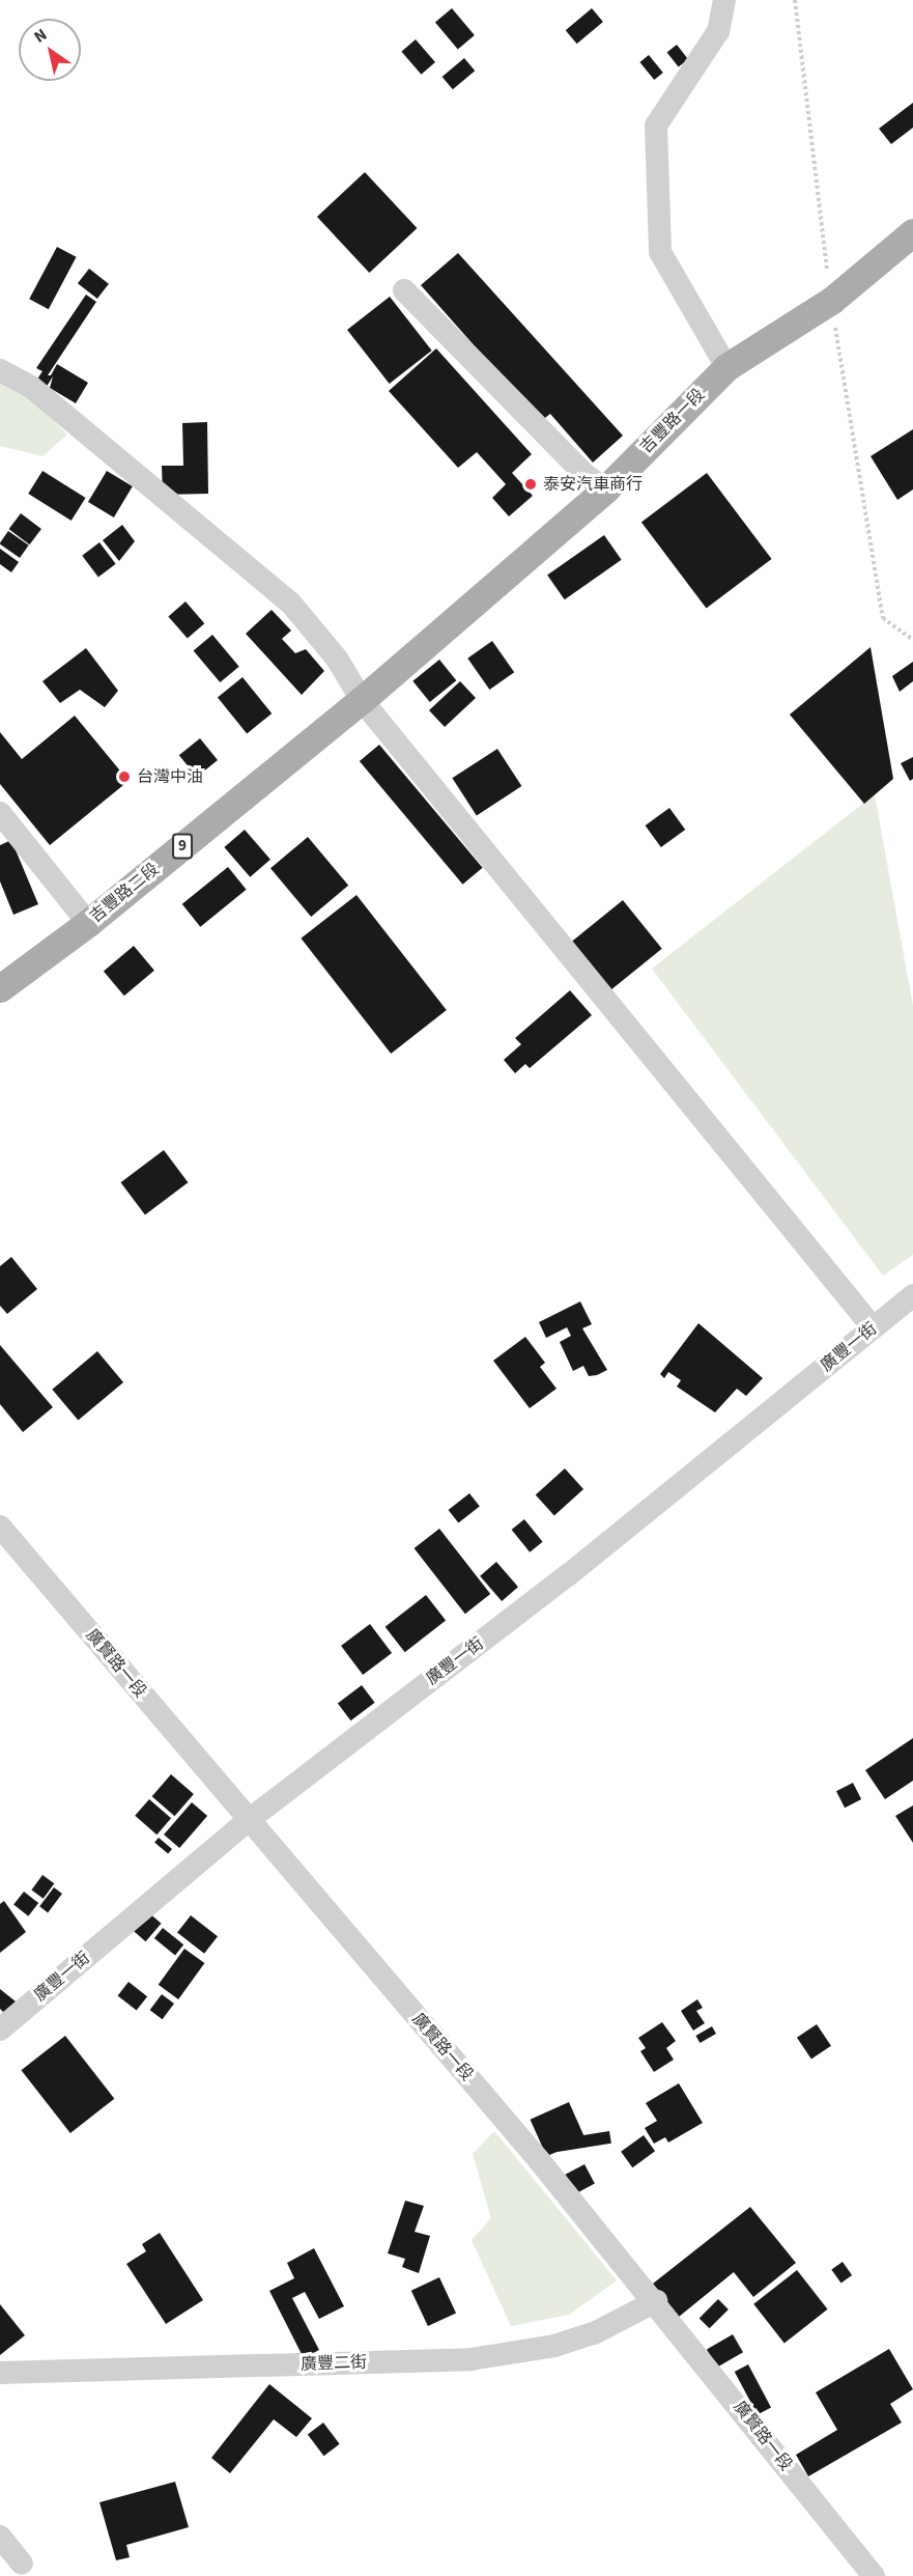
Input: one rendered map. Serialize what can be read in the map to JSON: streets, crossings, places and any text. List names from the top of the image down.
{
  "streets": {
    "main road": ["吉豐路一段", "9", "吉豐路二段"],
    "street": ["廣豐一街", "廣賢路一段", "廣豐二街"]
  },
  "crossings": [
    ["吉豐路一段", "吉豐路二段"],
    ["廣豐一街", "廣賢路一段"],
    ["廣賢路一段", "廣豐二街"]
  ],
  "places": ["泰安汽車商行", "台灣中油"],
  "north": "top left"
}
